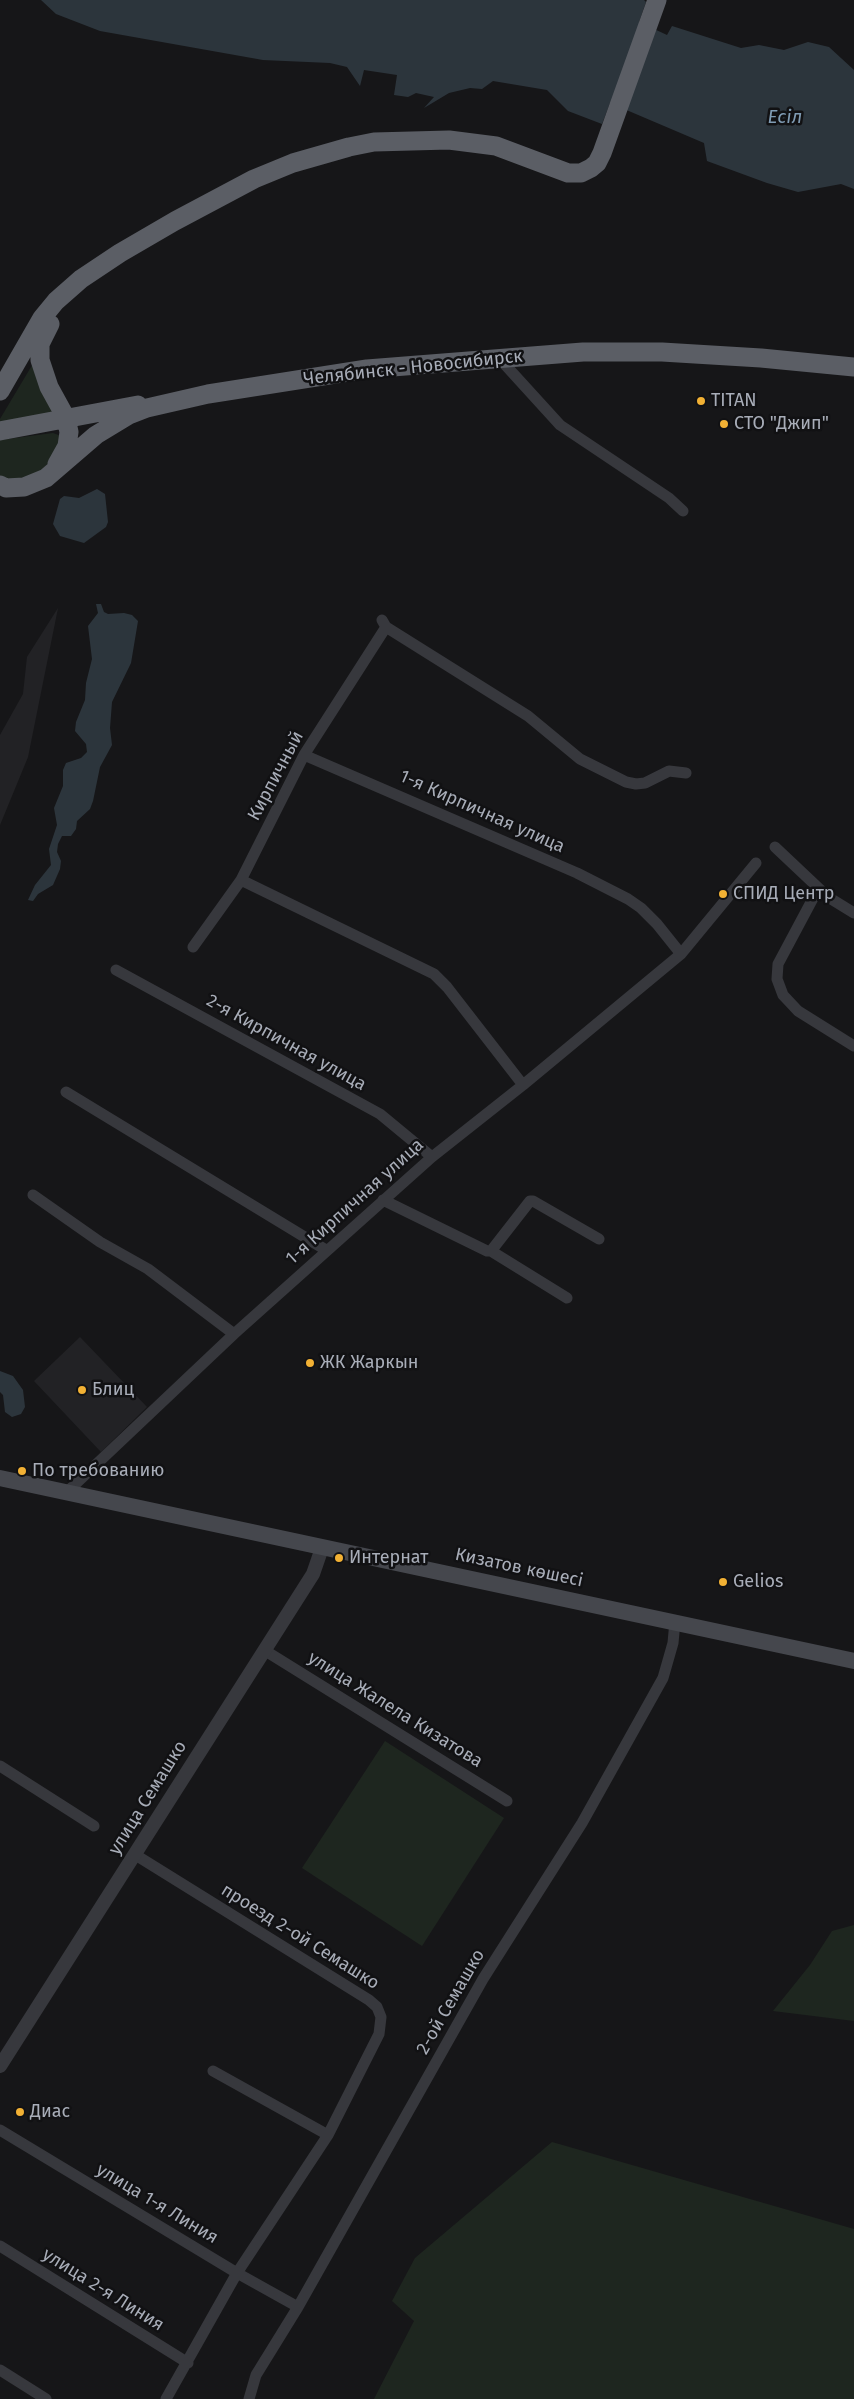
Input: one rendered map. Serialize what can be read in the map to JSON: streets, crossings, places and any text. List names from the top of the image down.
{
  "streets": {
    "highway": ["Челябинск - Новосибирск"],
    "main road": ["Кизатов көшесі"],
    "street": [
      "Кирпичный",
      "1-я Кирпичная улица",
      "2-я Кирпичная улица",
      "улица Жалела Кизатова",
      "улица Семашко",
      "проезд 2-ой Семашко",
      "2-ой Семашко",
      "улица 1-я Линия",
      "улица 2-я Линия"
    ]
  },
  "crossings": [
    ["Кирпичный", "1-я Кирпичная улица"],
    ["1-я Кирпичная улица", "2-я Кирпичная улица"],
    ["1-я Кирпичная улица", "Кизатов көшесі"],
    ["Кизатов көшесі", "улица Семашко"],
    ["Кизатов көшесі", "2-ой Семашко"],
    ["улица Жалела Кизатова", "улица Семашко"],
    ["улица Семашко", "проезд 2-ой Семашко"],
    ["проезд 2-ой Семашко", "улица 1-я Линия"],
    ["проезд 2-ой Семашко", "улица 2-я Линия"],
    ["2-ой Семашко", "улица 1-я Линия"]
  ],
  "water": ["Есіл"],
  "places": [
    "TITAN",
    "СТО \"Джип\"",
    "СПИД Центр",
    "ЖК Жаркын",
    "Блиц",
    "По требованию",
    "Интернат",
    "Gelios",
    "Диас"
  ]
}
